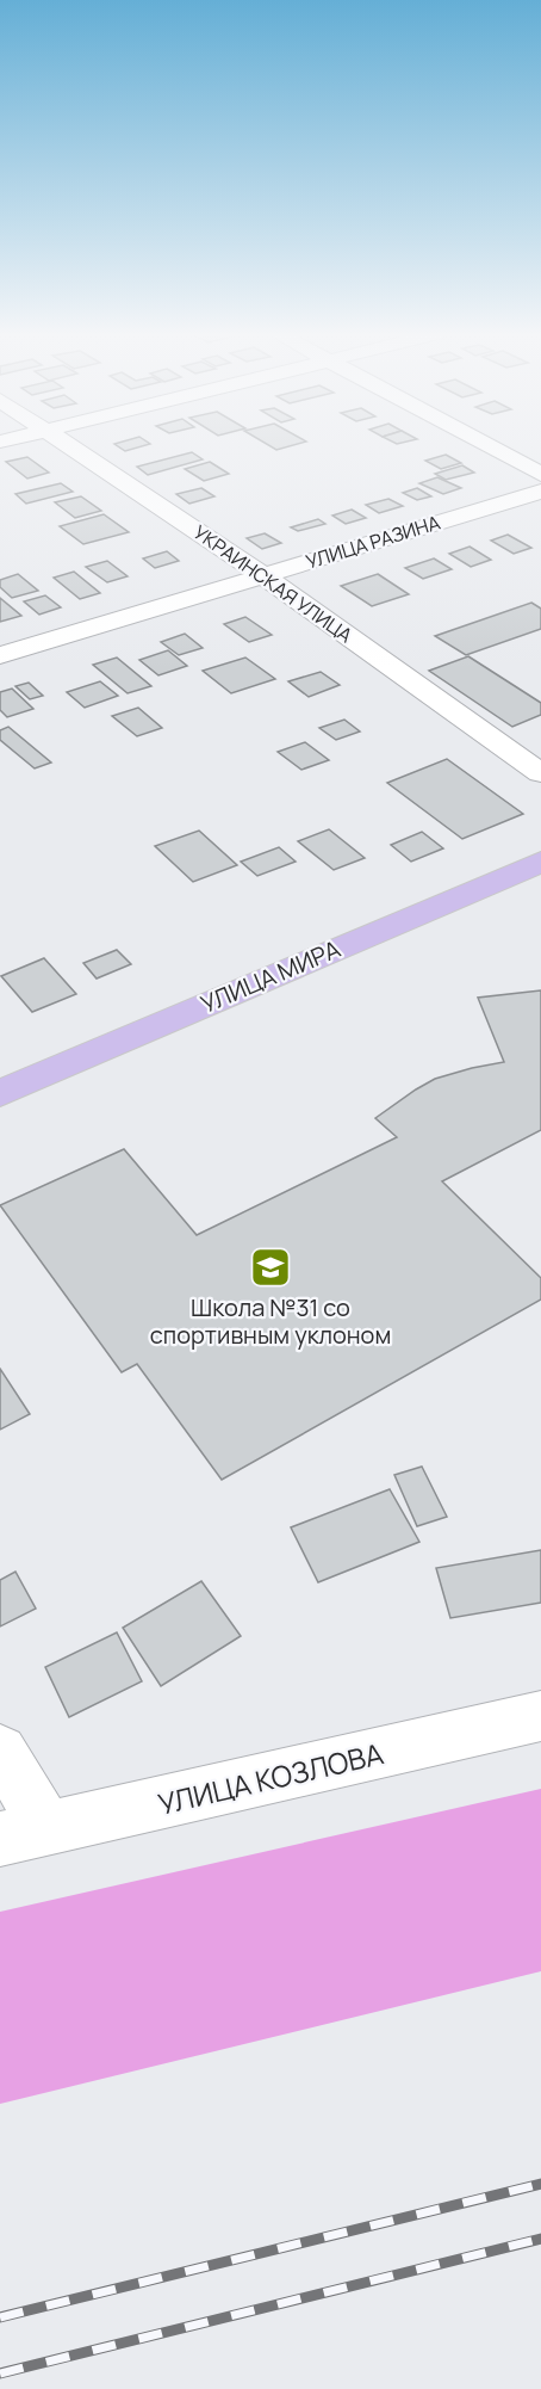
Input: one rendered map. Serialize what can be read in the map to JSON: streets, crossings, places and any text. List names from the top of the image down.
{
  "streets": {
    "main road": ["УЛИЦА МИРА"],
    "street": ["УЛИЦА РАЗИНА", "УКРАИНСКАЯ УЛИЦА", "УЛИЦА КОЗЛОВА"]
  },
  "crossings": [
    ["УЛИЦА РАЗИНА", "УКРАИНСКАЯ УЛИЦА"]
  ],
  "places": {
    "school or university": ["Школа №31 со спортивным уклоном"]
  }
}
